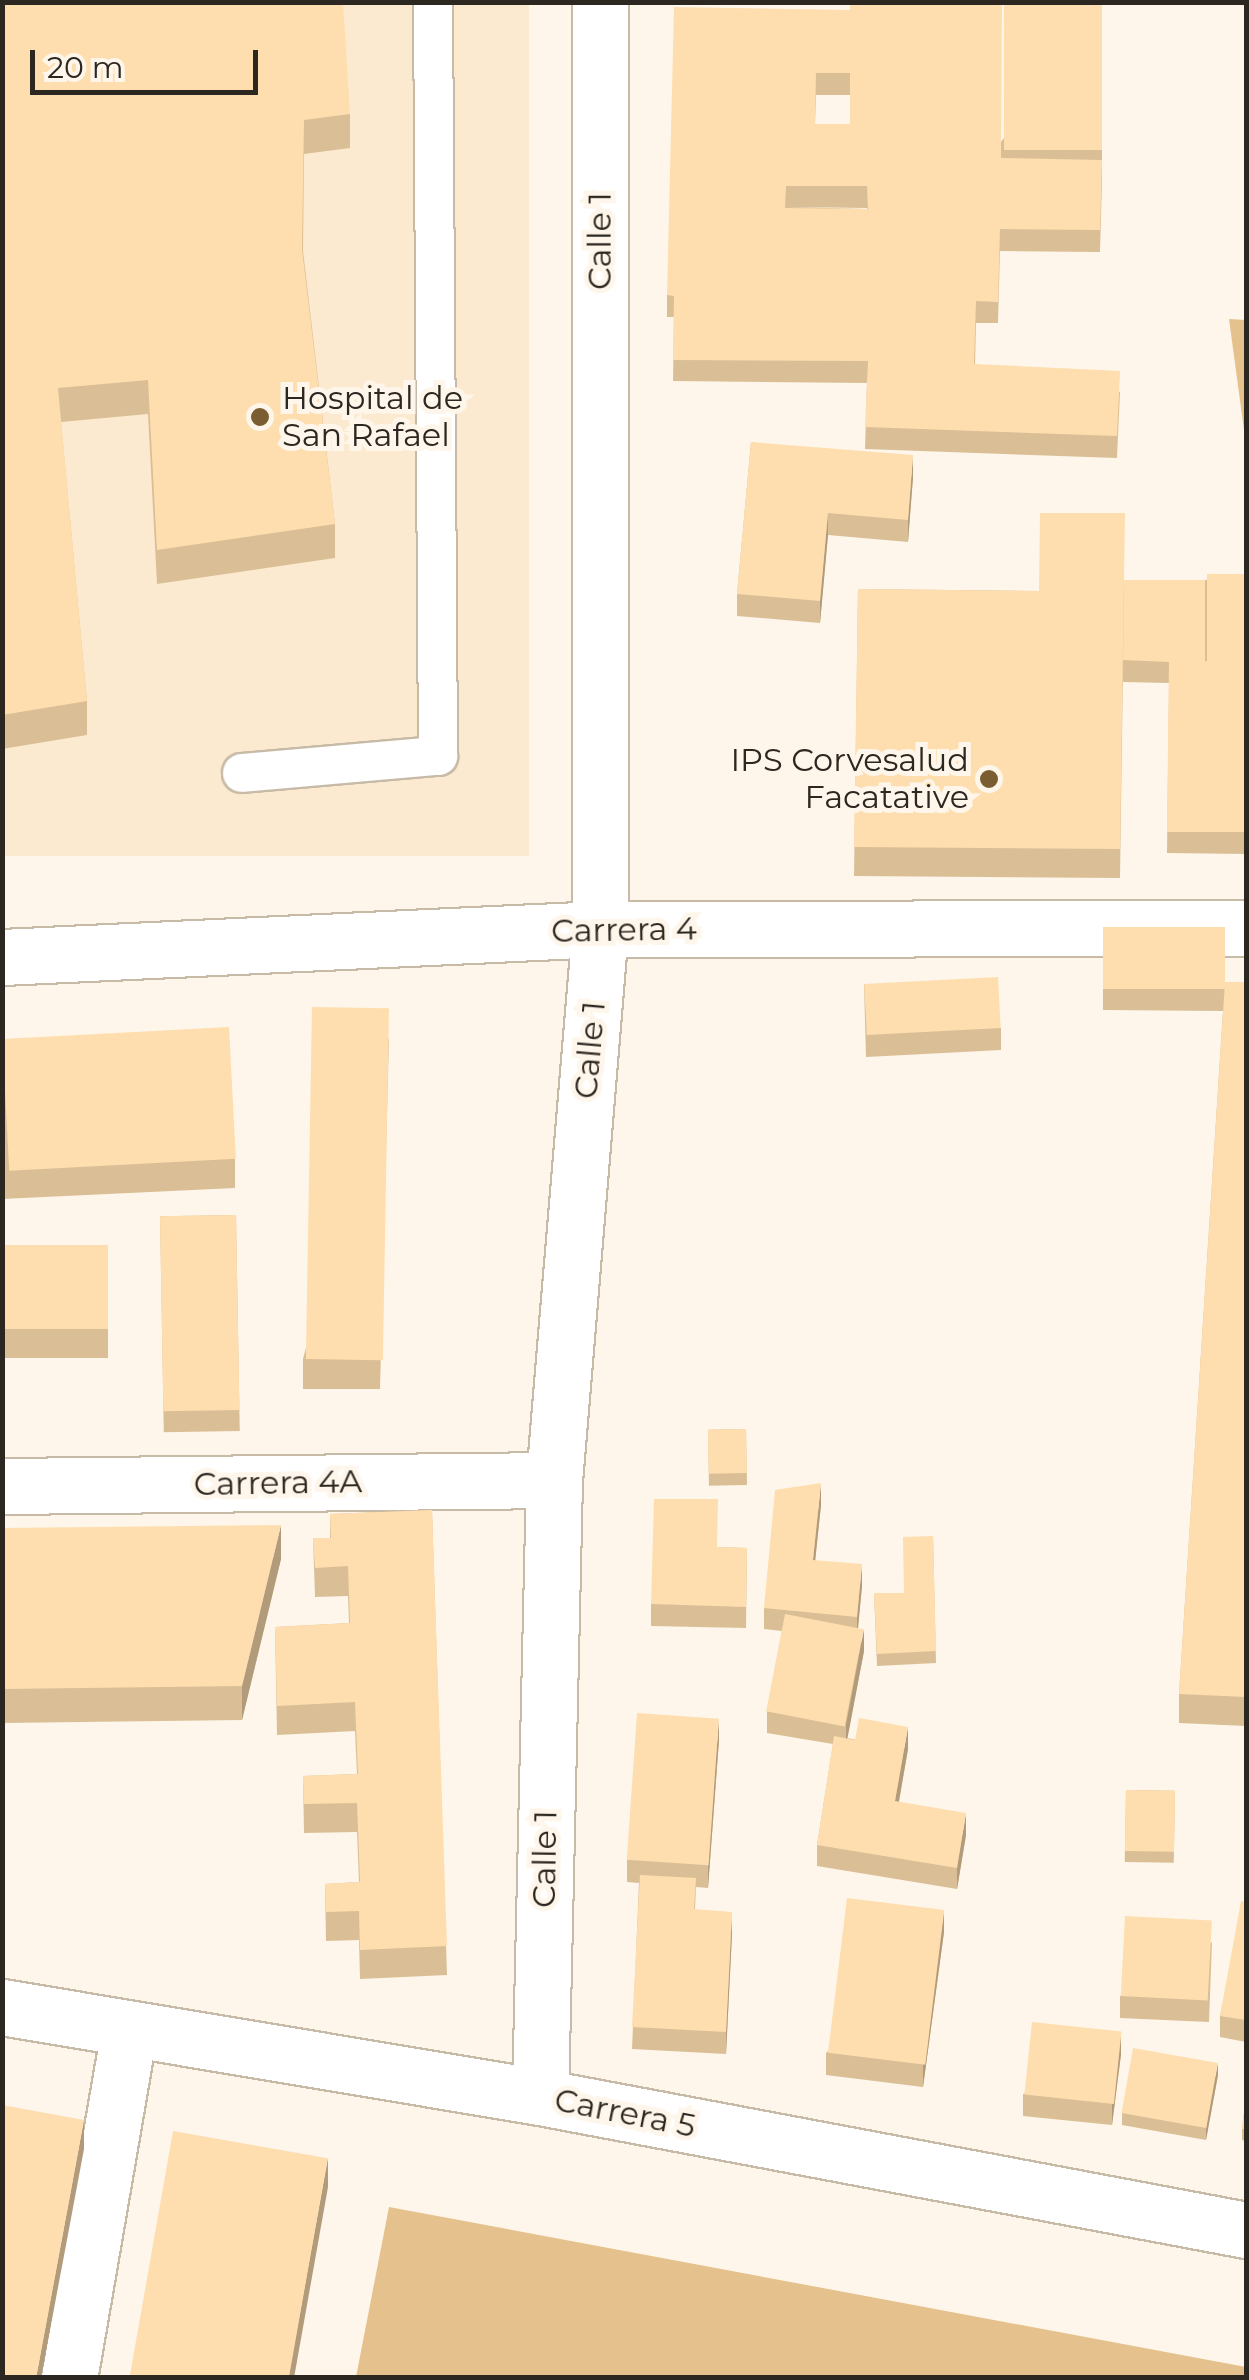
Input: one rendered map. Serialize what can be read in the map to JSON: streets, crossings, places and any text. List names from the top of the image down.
{
  "streets": {
    "street": [
      "Calle 1",
      "Carrera 4",
      "Carrera 4A",
      "Carrera 5"
    ]
  },
  "crossings": [
    ["Calle 1", "Carrera 4"],
    ["Calle 1", "Carrera 4A"],
    ["Calle 1", "Carrera 5"]
  ],
  "places": ["Hospital de San Rafael", "IPS Corvesalud Facatative"],
  "scale_bar": "20 m"
}
